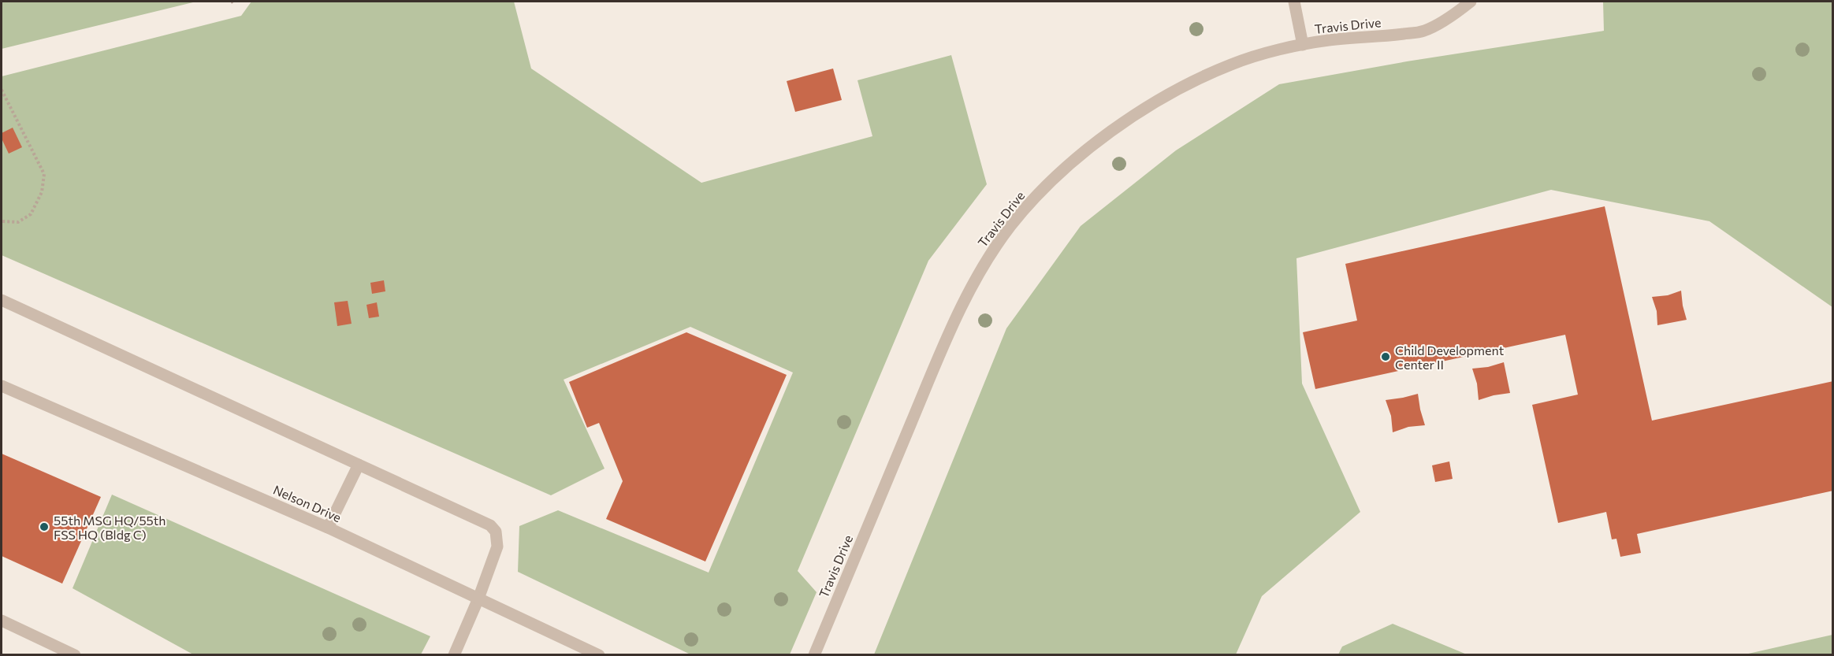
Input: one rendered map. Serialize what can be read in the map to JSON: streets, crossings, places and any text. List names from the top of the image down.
{
  "streets": {
    "street": ["Travis Drive", "Nelson Drive"]
  },
  "places": ["Child Development Center II", "55th MSG HQ/55th FSS HQ (Bldg C)"]
}
